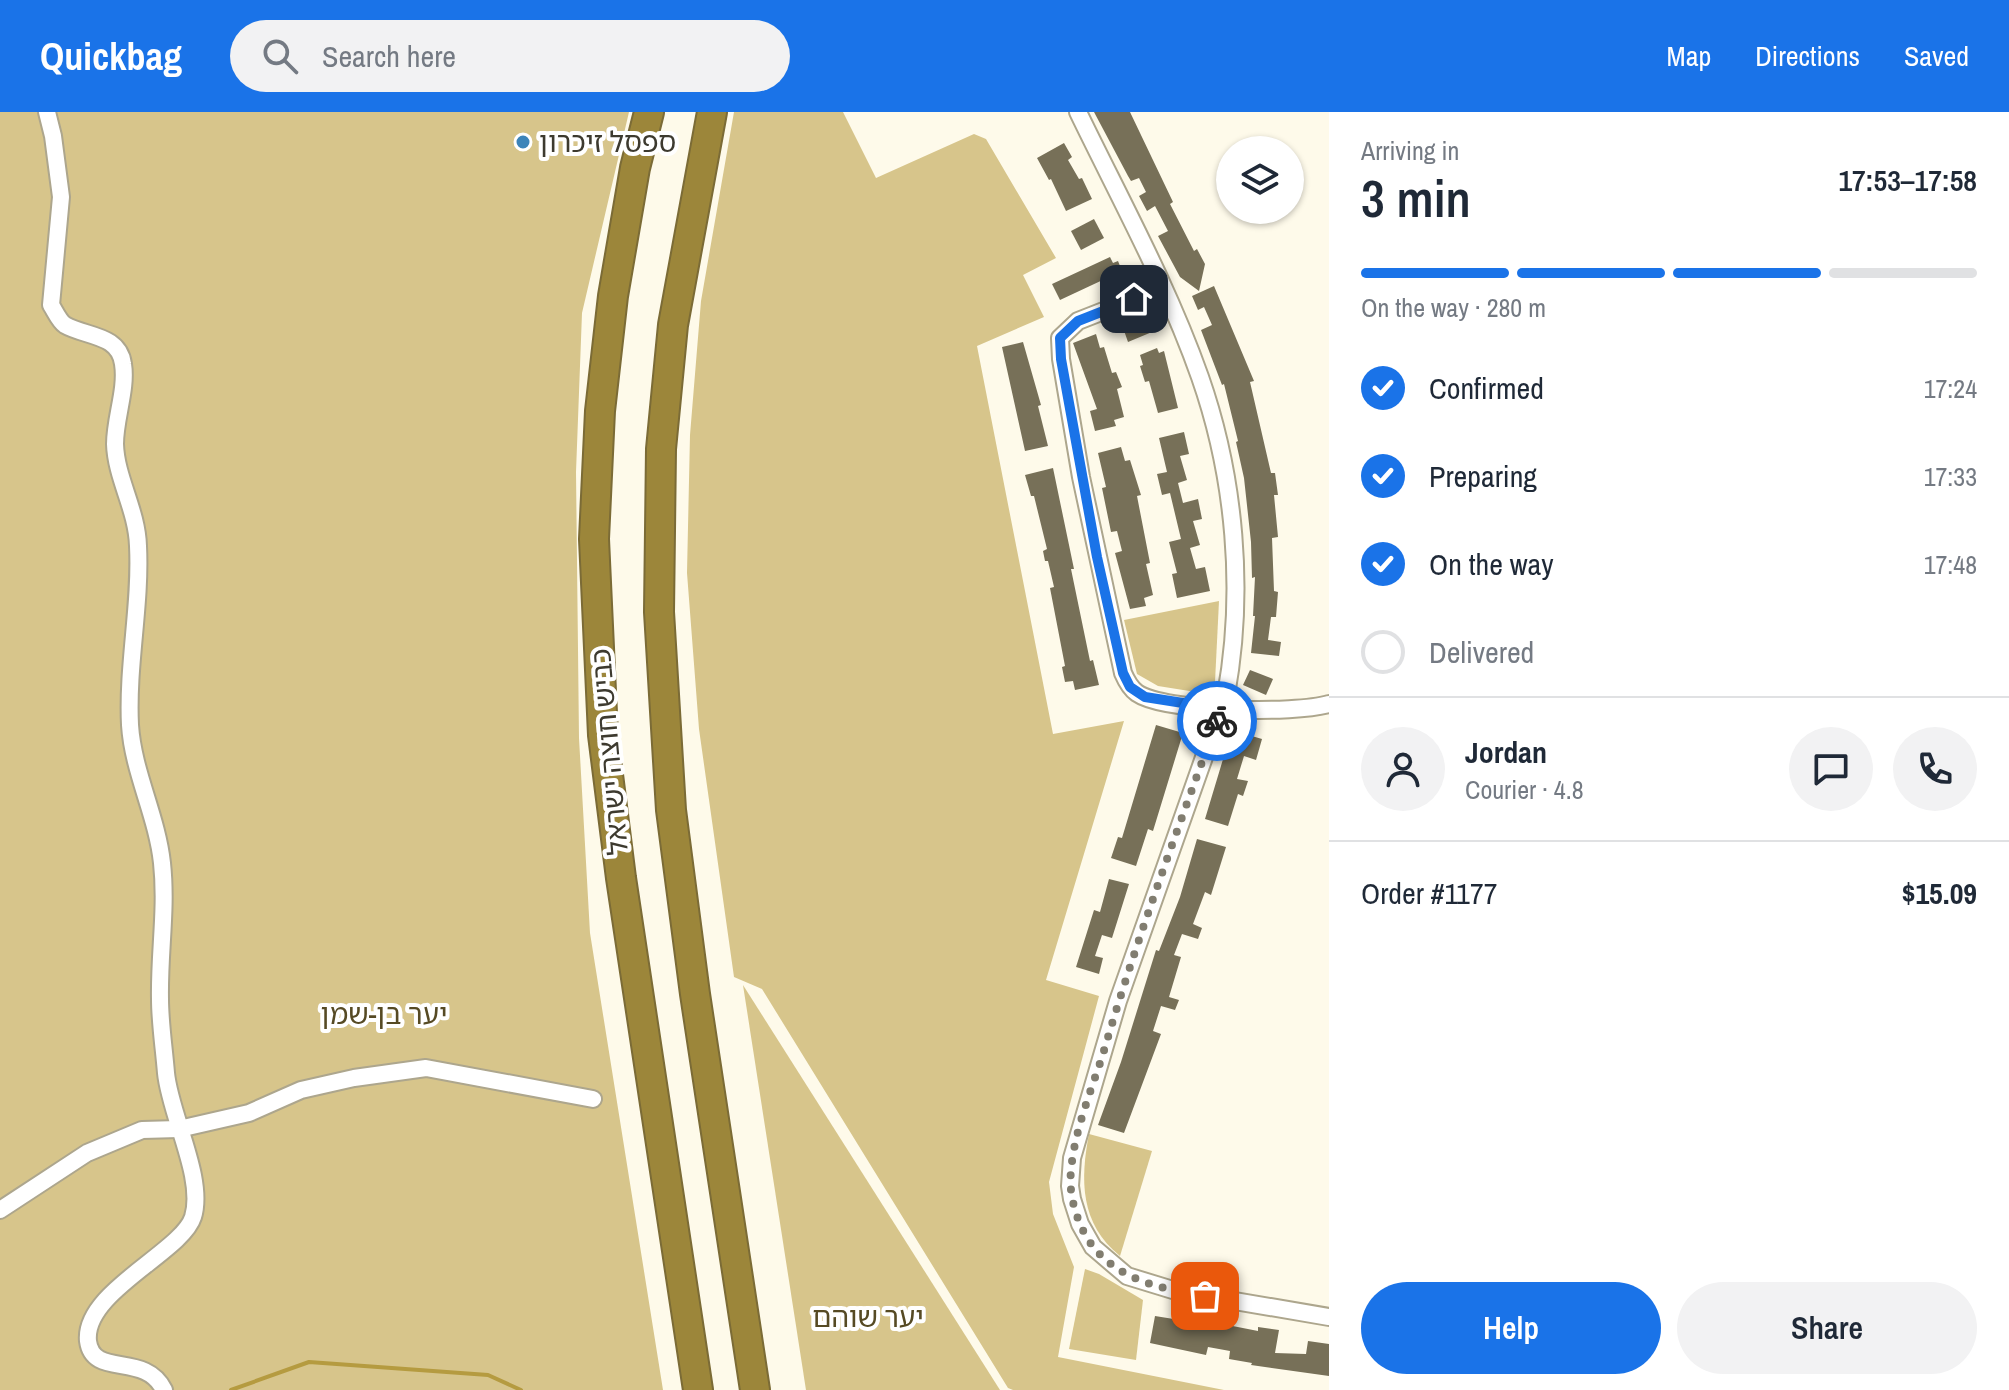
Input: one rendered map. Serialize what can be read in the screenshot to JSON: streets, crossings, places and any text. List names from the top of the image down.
{
  "streets": {
    "highway": ["כביש חוצה ישראל"]
  },
  "parks": ["יער בן-שמן", "יער שוהם"],
  "places": ["ספסל זיכרון"],
  "page": {
    "header": "Quickbag",
    "search": "Search here",
    "nav": ["Map", "Directions", "Saved"],
    "heading": ["3 min", "Arriving in", "17:53–17:58"],
    "panel": [
      "Jordan",
      "Courier · 4.8",
      "Order #1177",
      "$15.09"
    ],
    "bar": "On the way · 280 m",
    "list": [
      ["Confirmed", "17:24"],
      ["Preparing", "17:33"],
      ["On the way", "17:48"],
      "Delivered"
    ],
    "buttons": ["Help", "Share"]
  }
}
